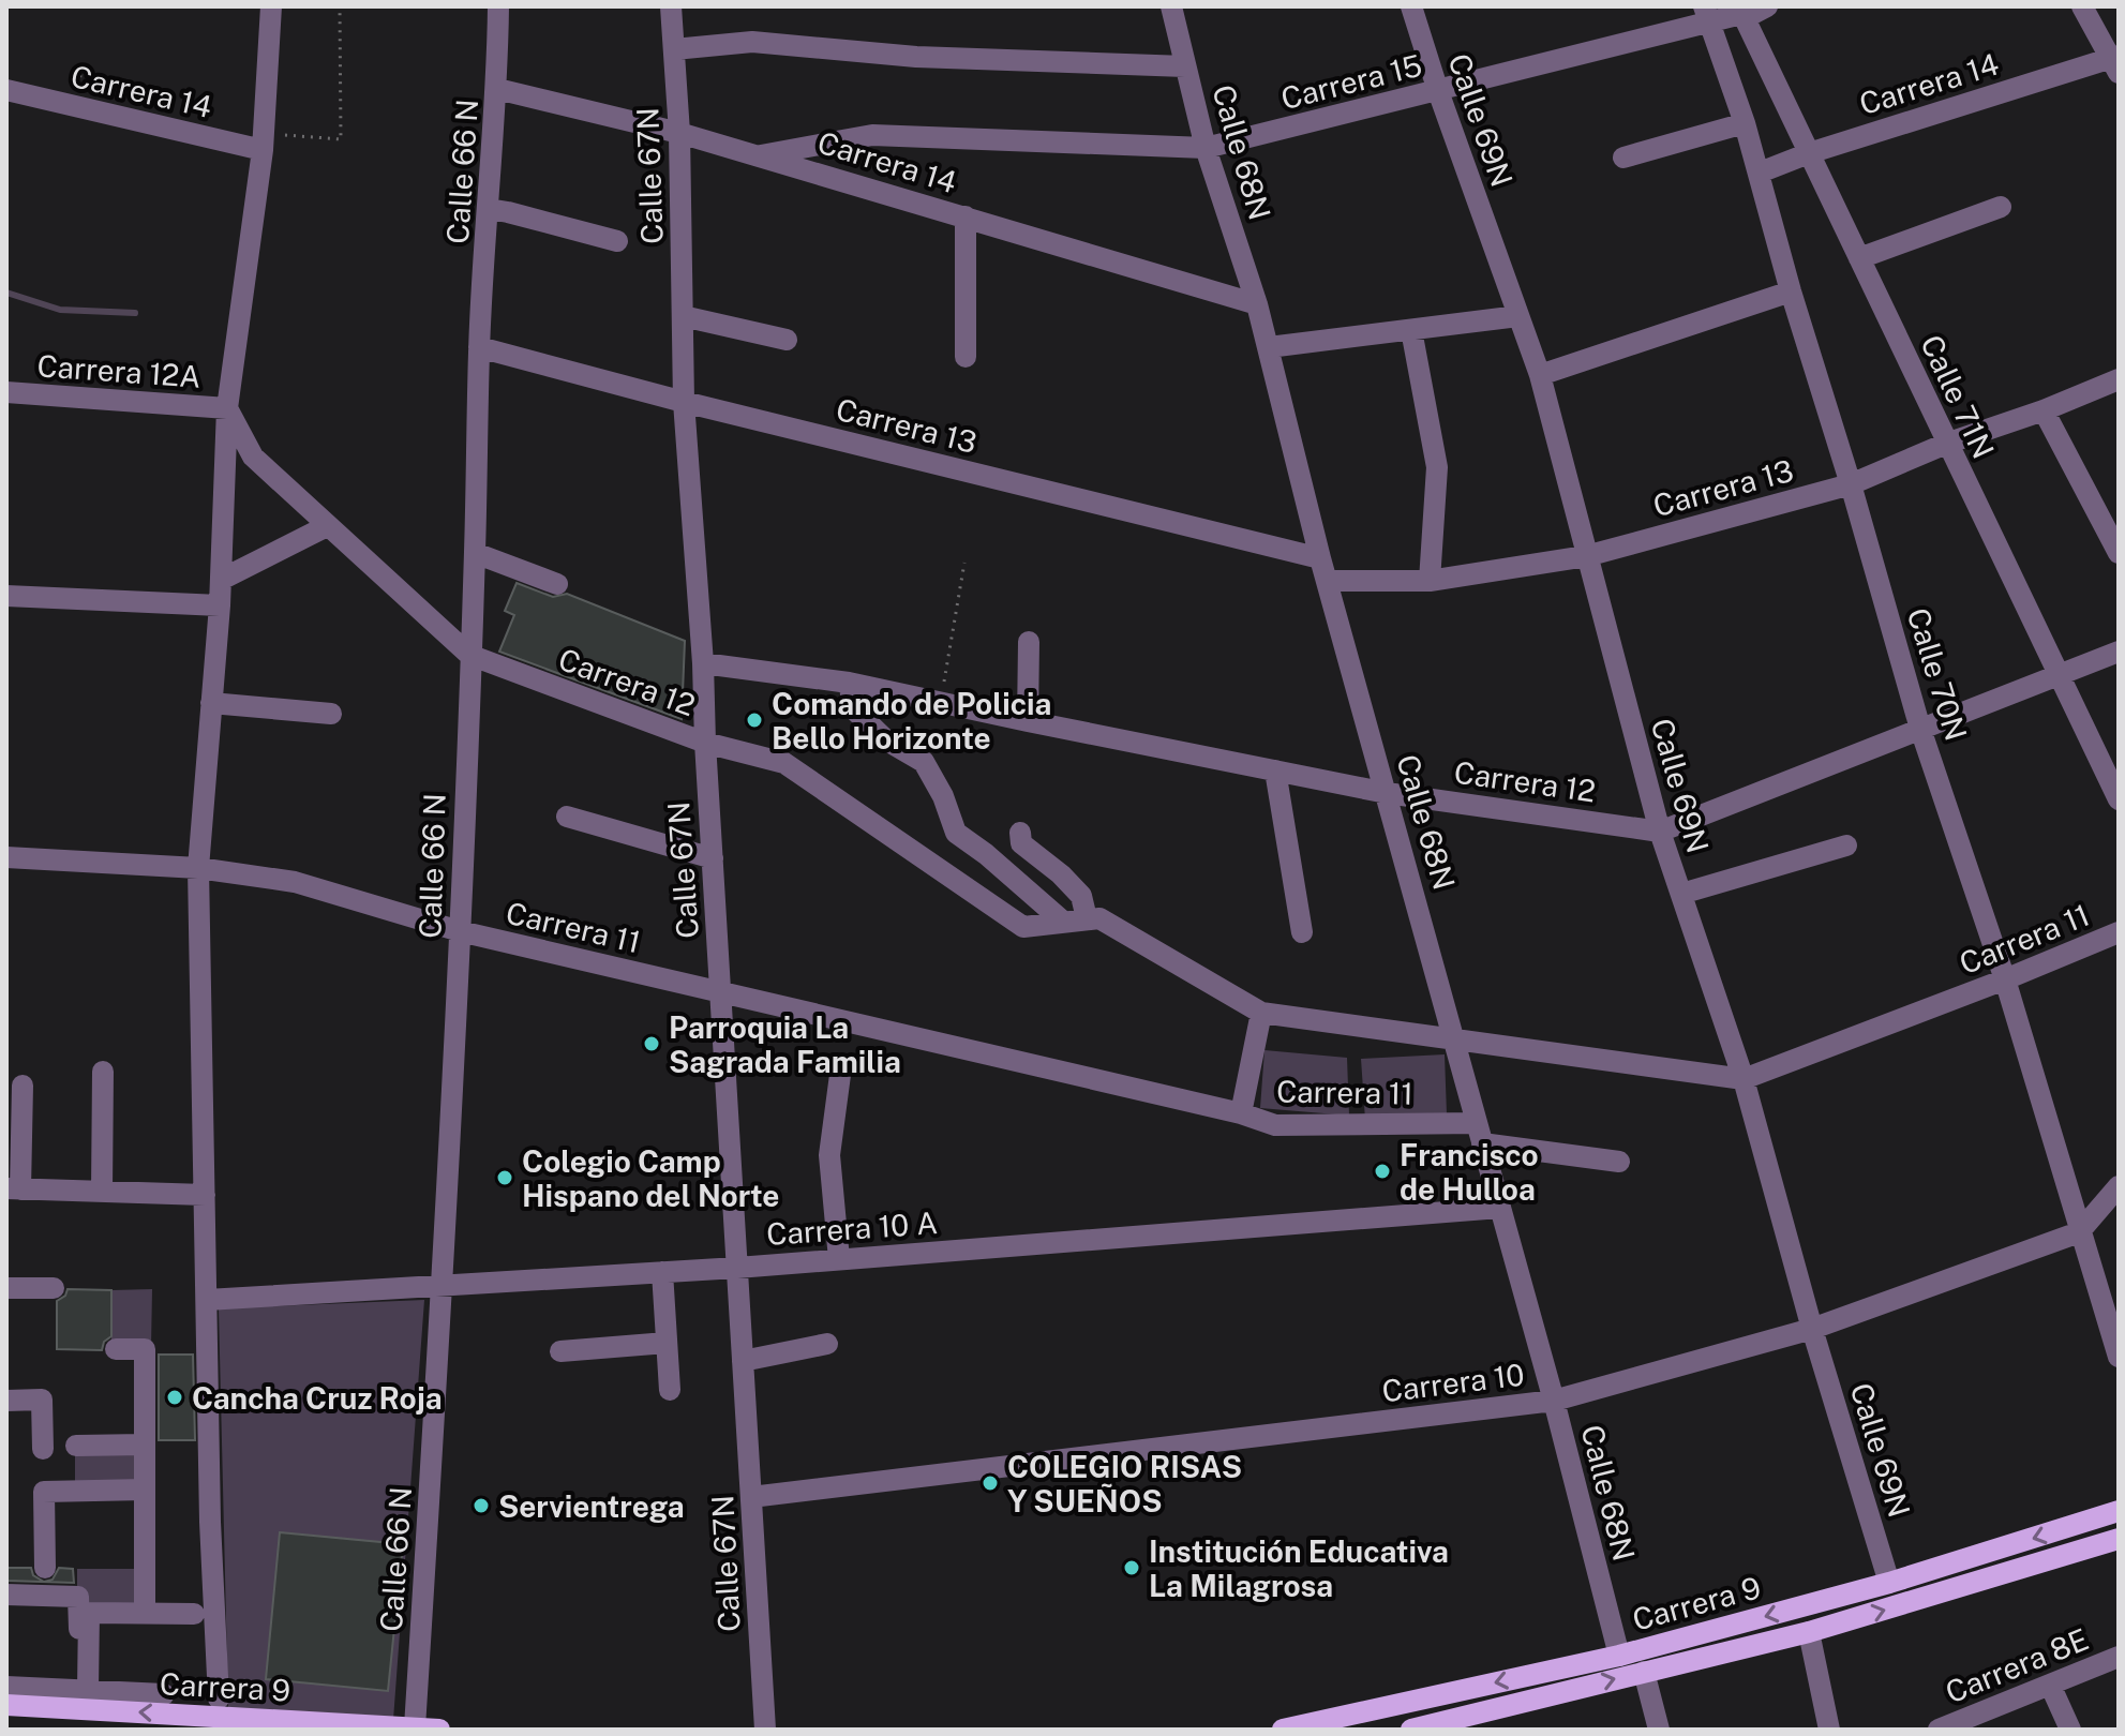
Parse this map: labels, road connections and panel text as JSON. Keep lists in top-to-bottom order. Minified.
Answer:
{"streets":{"main road":["Carrera 9"],"street":["Carrera 15","Carrera 14","Calle 69N","Calle 68N","Calle 66 N","Calle 67N","Carrera 12A","Calle 71N","Carrera 13","Calle 70N","Carrera 12","Carrera 11","Carrera 10 A","Carrera 10","Carrera 8E"]},"crossings":[["Carrera 15","Carrera 14"],["Carrera 15","Calle 69N"],["Carrera 15","Calle 68N"],["Carrera 15","Calle 71N"],["Carrera 15","Calle 70N"],["Carrera 14","Calle 68N"],["Carrera 14","Calle 66 N"],["Carrera 14","Calle 67N"],["Carrera 14","Calle 71N"],["Carrera 14","Calle 70N"],["Calle 69N","Carrera 13"],["Calle 69N","Carrera 12"],["Calle 69N","Carrera 11"],["Calle 69N","Carrera 10"],["Calle 69N","Carrera 9"],["Calle 68N","Carrera 13"],["Calle 68N","Carrera 12"],["Calle 68N","Carrera 11"],["Calle 68N","Carrera 10 A"],["Calle 68N","Carrera 10"],["Calle 68N","Carrera 9"],["Calle 66 N","Carrera 13"],["Calle 66 N","Carrera 12"],["Calle 66 N","Carrera 11"],["Calle 66 N","Carrera 10 A"],["Calle 66 N","Carrera 9"],["Calle 67N","Carrera 13"],["Calle 67N","Carrera 12"],["Calle 67N","Carrera 11"],["Calle 67N","Carrera 10 A"],["Calle 67N","Carrera 10"],["Carrera 12A","Carrera 12"],["Calle 71N","Carrera 13"],["Calle 71N","Calle 70N"],["Calle 71N","Carrera 12"],["Carrera 13","Calle 70N"],["Calle 70N","Carrera 12"],["Calle 70N","Carrera 11"],["Calle 70N","Carrera 10"],["Carrera 12","Carrera 11"]],"places":["Comando de Policia Bello Horizonte","Parroquia La Sagrada Familia","Francisco de Hulloa","Colegio Camp Hispano del Norte","Cancha Cruz Roja","COLEGIO RISAS Y SUEÑOS","Servientrega","Institución Educativa La Milagrosa"]}
